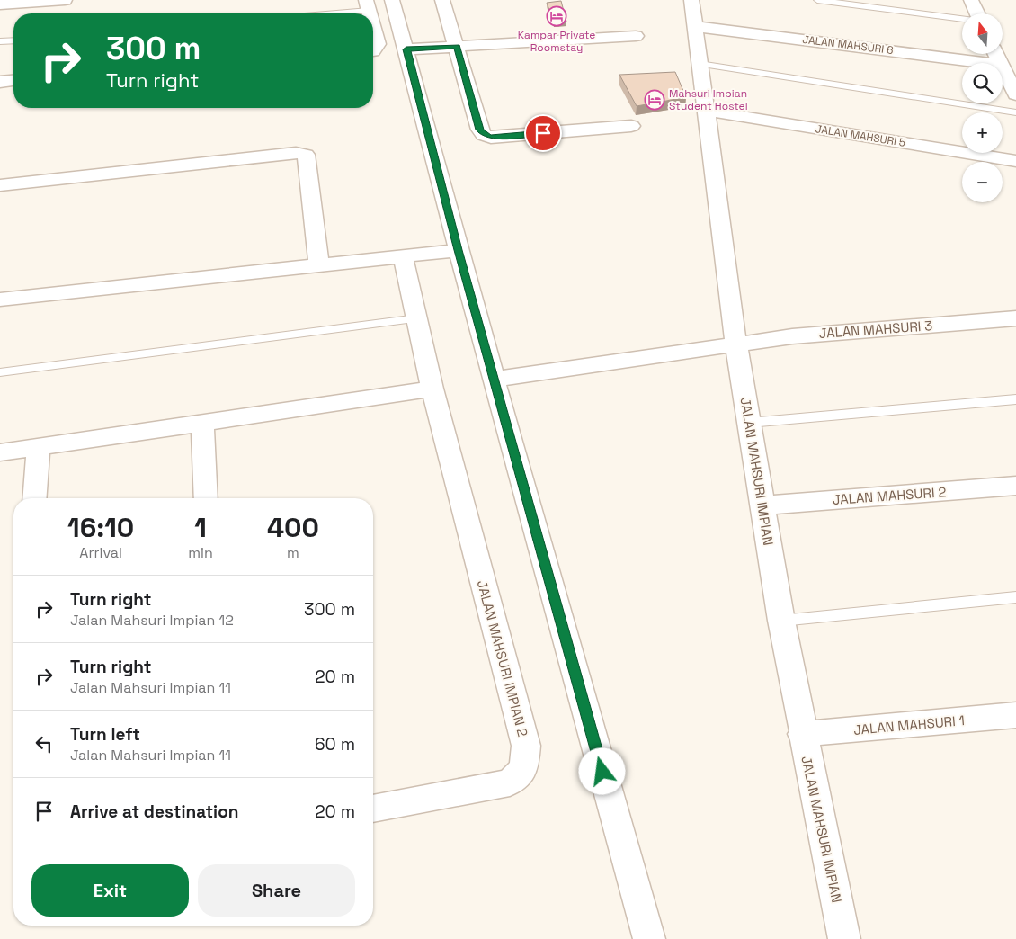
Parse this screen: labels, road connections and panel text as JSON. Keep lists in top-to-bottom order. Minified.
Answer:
{"streets":{"street":["JALAN MAHSURI 6","JALAN MAHSURI 5","JALAN MAHSURI 3","JALAN MAHSURI IMPIAN","JALAN MAHSURI 2","JALAN MAHSURI IMPIAN 2","JALAN MAHSURI 1"]},"crossings":[["JALAN MAHSURI 6","JALAN MAHSURI IMPIAN"],["JALAN MAHSURI 5","JALAN MAHSURI IMPIAN"],["JALAN MAHSURI 3","JALAN MAHSURI IMPIAN"],["JALAN MAHSURI IMPIAN","JALAN MAHSURI 2"],["JALAN MAHSURI IMPIAN","JALAN MAHSURI 1"]],"places":{"hotel":["Kampar Private Roomstay","Mahsuri Impian Student Hostel"]},"north":"top","page":{"map_buttons":["+","−"],"turn":["300 m","Turn right"],"eta":["16:10","Arrival","1","min","400","m"],"list":[{"name":"Turn right","note":"Jalan Mahsuri Impian 12","value":"300 m"},{"name":"Turn right","note":"Jalan Mahsuri Impian 11","value":"20 m"},{"name":"Turn left","note":"Jalan Mahsuri Impian 11","value":"60 m"},{"name":"Arrive at destination","value":"20 m"}],"buttons":["Exit","Share"]}}
